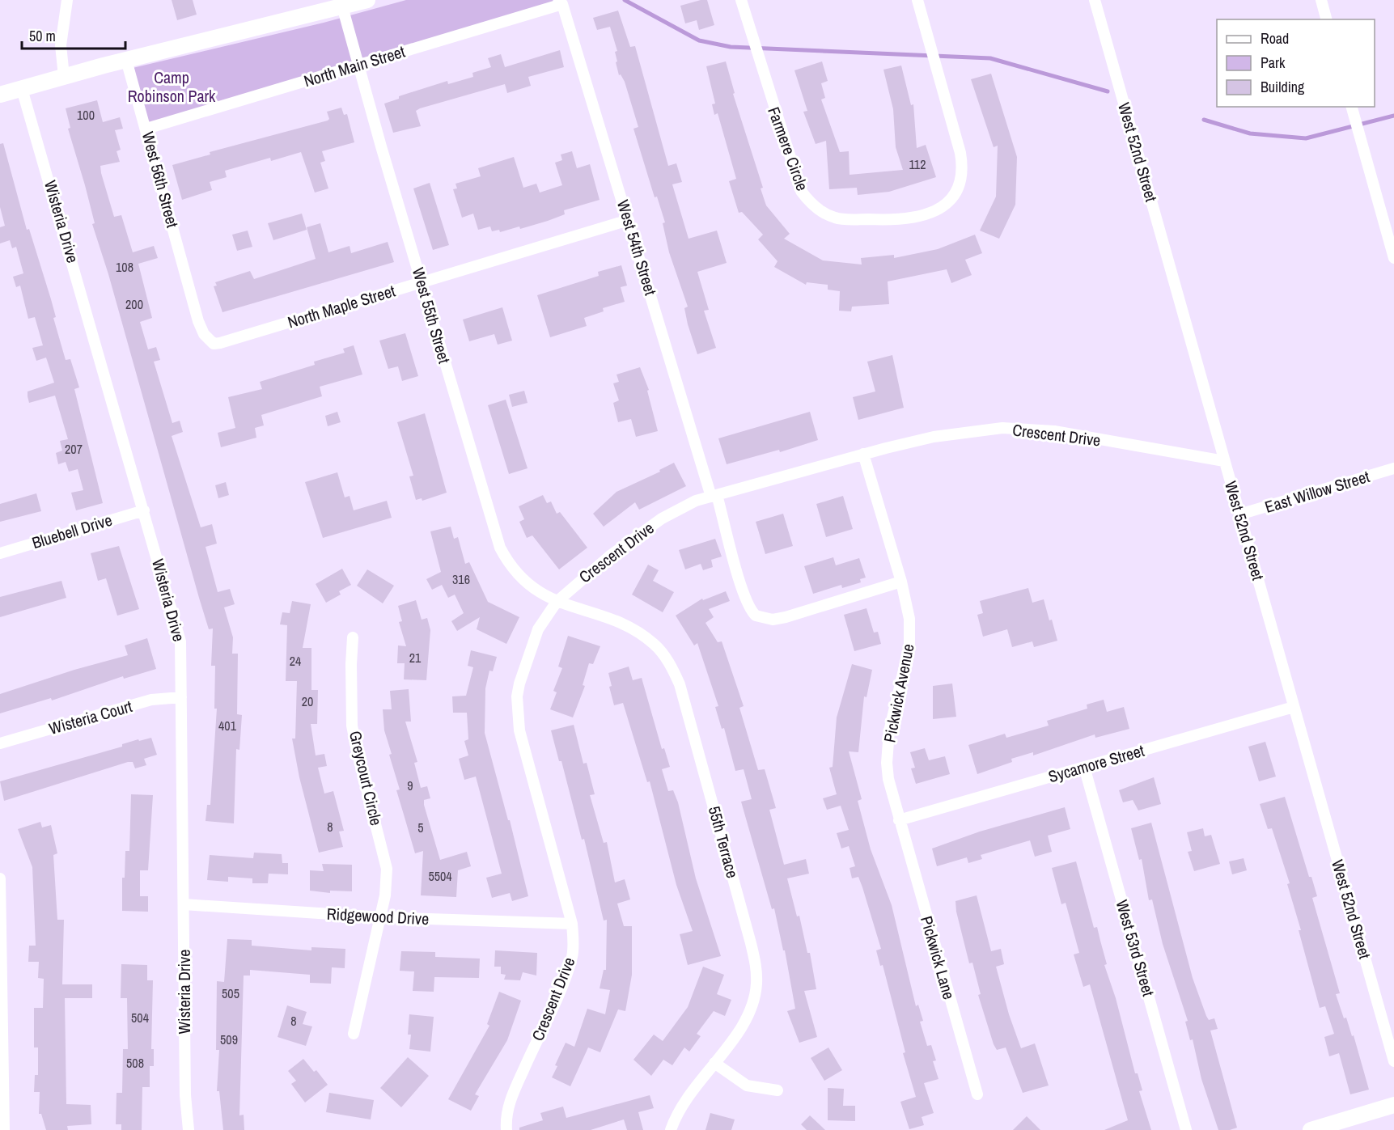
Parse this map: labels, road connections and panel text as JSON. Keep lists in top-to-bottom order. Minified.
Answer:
{"streets":{"street":["North Main Street","Farmere Circle","West 52nd Street","West 56th Street","Wisteria Drive","West 54th Street","North Maple Street","West 55th Street","Crescent Drive","East Willow Street","Bluebell Drive","Pickwick Avenue","Wisteria Court","Sycamore Street","Greycourt Circle","55th Terrace","Ridgewood Drive","West 53rd Street","Pickwick Lane"]},"crossings":[["North Main Street","West 56th Street"],["North Main Street","West 54th Street"],["North Main Street","West 55th Street"],["West 52nd Street","Crescent Drive"],["West 52nd Street","East Willow Street"],["West 52nd Street","Sycamore Street"],["West 56th Street","North Maple Street"],["Wisteria Drive","Bluebell Drive"],["Wisteria Drive","Wisteria Court"],["Wisteria Drive","Ridgewood Drive"],["West 54th Street","North Maple Street"],["West 54th Street","Crescent Drive"],["West 54th Street","Pickwick Avenue"],["North Maple Street","West 55th Street"],["West 55th Street","Crescent Drive"],["West 55th Street","55th Terrace"],["Crescent Drive","Pickwick Avenue"],["Crescent Drive","55th Terrace"],["Crescent Drive","Ridgewood Drive"],["Pickwick Avenue","Sycamore Street"],["Pickwick Avenue","Pickwick Lane"],["Sycamore Street","West 53rd Street"],["Sycamore Street","Pickwick Lane"],["Greycourt Circle","Ridgewood Drive"]],"parks":["Camp Robinson Park"],"house_numbers":["100","112","108","200","207","316","21","24","20","401","9","8","5","5504","505","504","8","509","508"],"legend":["Road","Park","Building"],"scale_bar":"50 m"}
